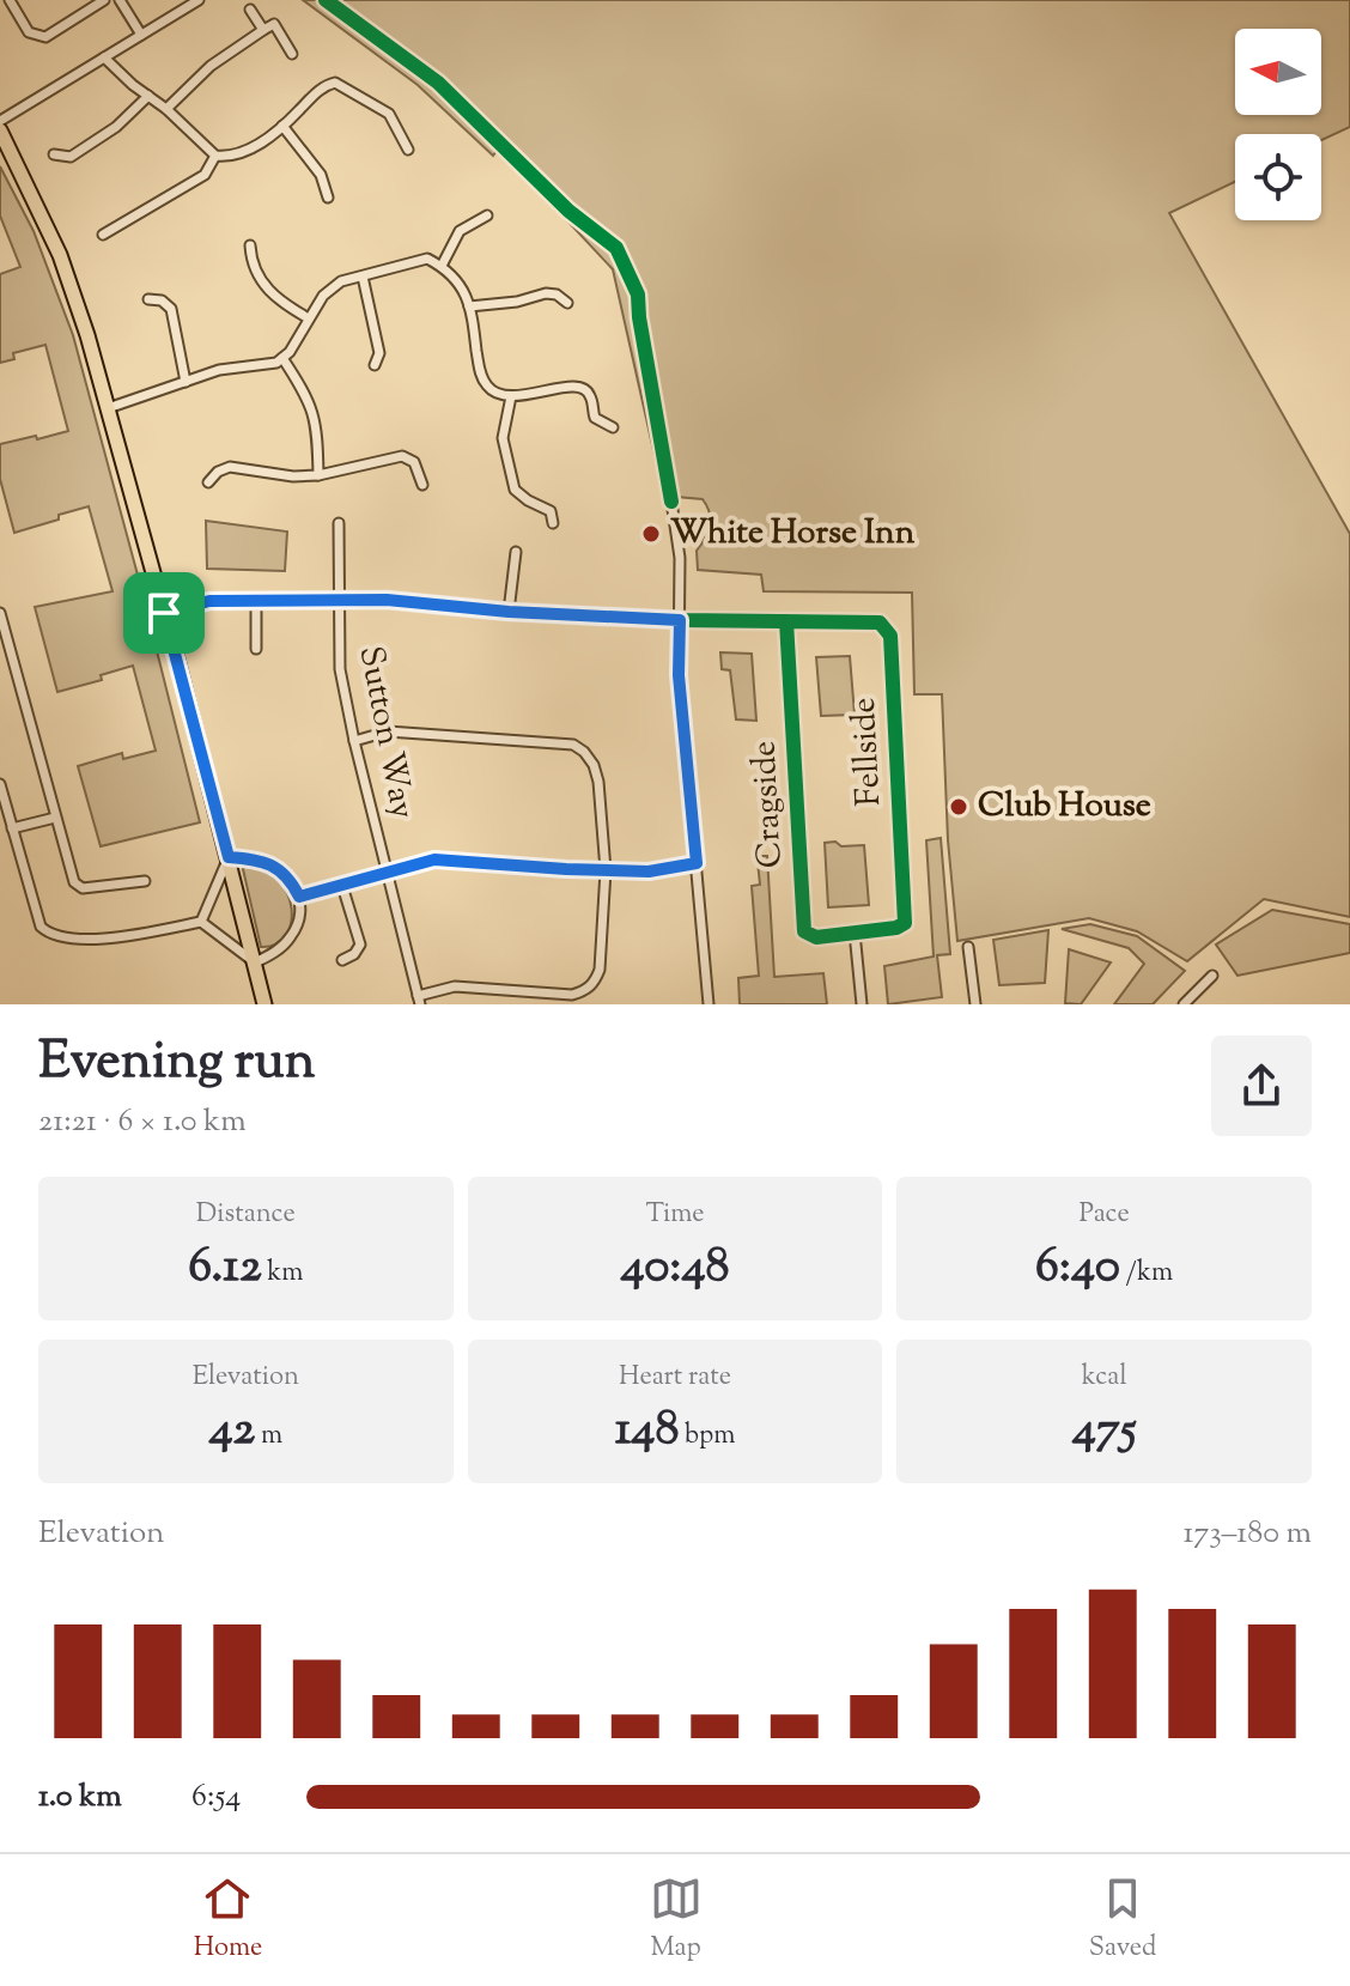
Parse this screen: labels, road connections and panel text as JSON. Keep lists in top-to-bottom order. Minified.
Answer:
{"streets":{"street":["Sutton Way","Fellside","Cragside"]},"crossings":[["Fellside","Cragside"]],"places":["White Horse Inn","Club House"],"north":"left","page":{"heading":["Evening run","21:21 · 6 × 1.0 km"],"stats":[["Distance","6.12 km"],["Time","40:48"],["Pace","6:40 /km"],["Elevation","42 m"],["Heart rate","148 bpm"],["kcal","475"]],"chart":["Elevation","173–180 m"],"list":[{"name":"1.0 km","note":"6:54"}],"tabs":["Home","Map","Saved"]}}
